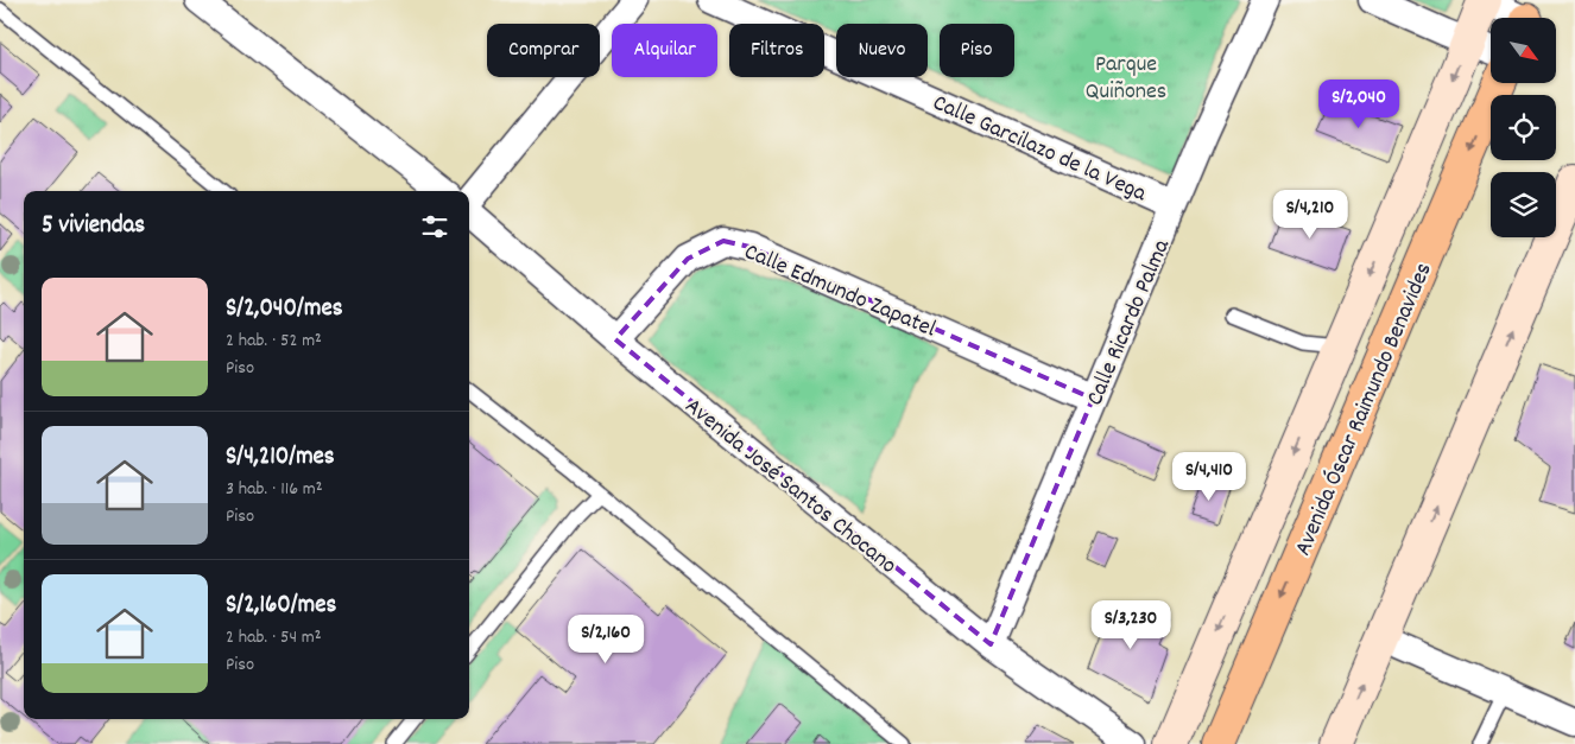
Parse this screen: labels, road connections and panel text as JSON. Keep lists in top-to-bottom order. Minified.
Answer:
{"streets":{"main road":["Avenida Óscar Raimundo Benavides"],"street":["Calle Garcilazo de la Vega","Calle Edmundo Zapatel","Calle Ricardo Palma","Avenida José Santos Chocano"]},"crossings":[["Calle Garcilazo de la Vega","Calle Ricardo Palma"],["Calle Edmundo Zapatel","Calle Ricardo Palma"],["Calle Edmundo Zapatel","Avenida José Santos Chocano"],["Calle Ricardo Palma","Avenida José Santos Chocano"]],"parks":["Parque Quiñones"],"north":"bottom right","page":{"chip":["Comprar","Alquilar","Filtros","Nuevo","Piso"],"price":["S/2,040","S/4,210","S/4,410","S/3,230","S/2,160"],"heading":"5 viviendas","list":[{"name":"S/2,040/mes","note":"2 hab. · 52 m² · Piso"},{"name":"S/4,210/mes","note":"3 hab. · 116 m² · Piso"},{"name":"S/2,160/mes","note":"2 hab. · 54 m² · Piso"}]}}
